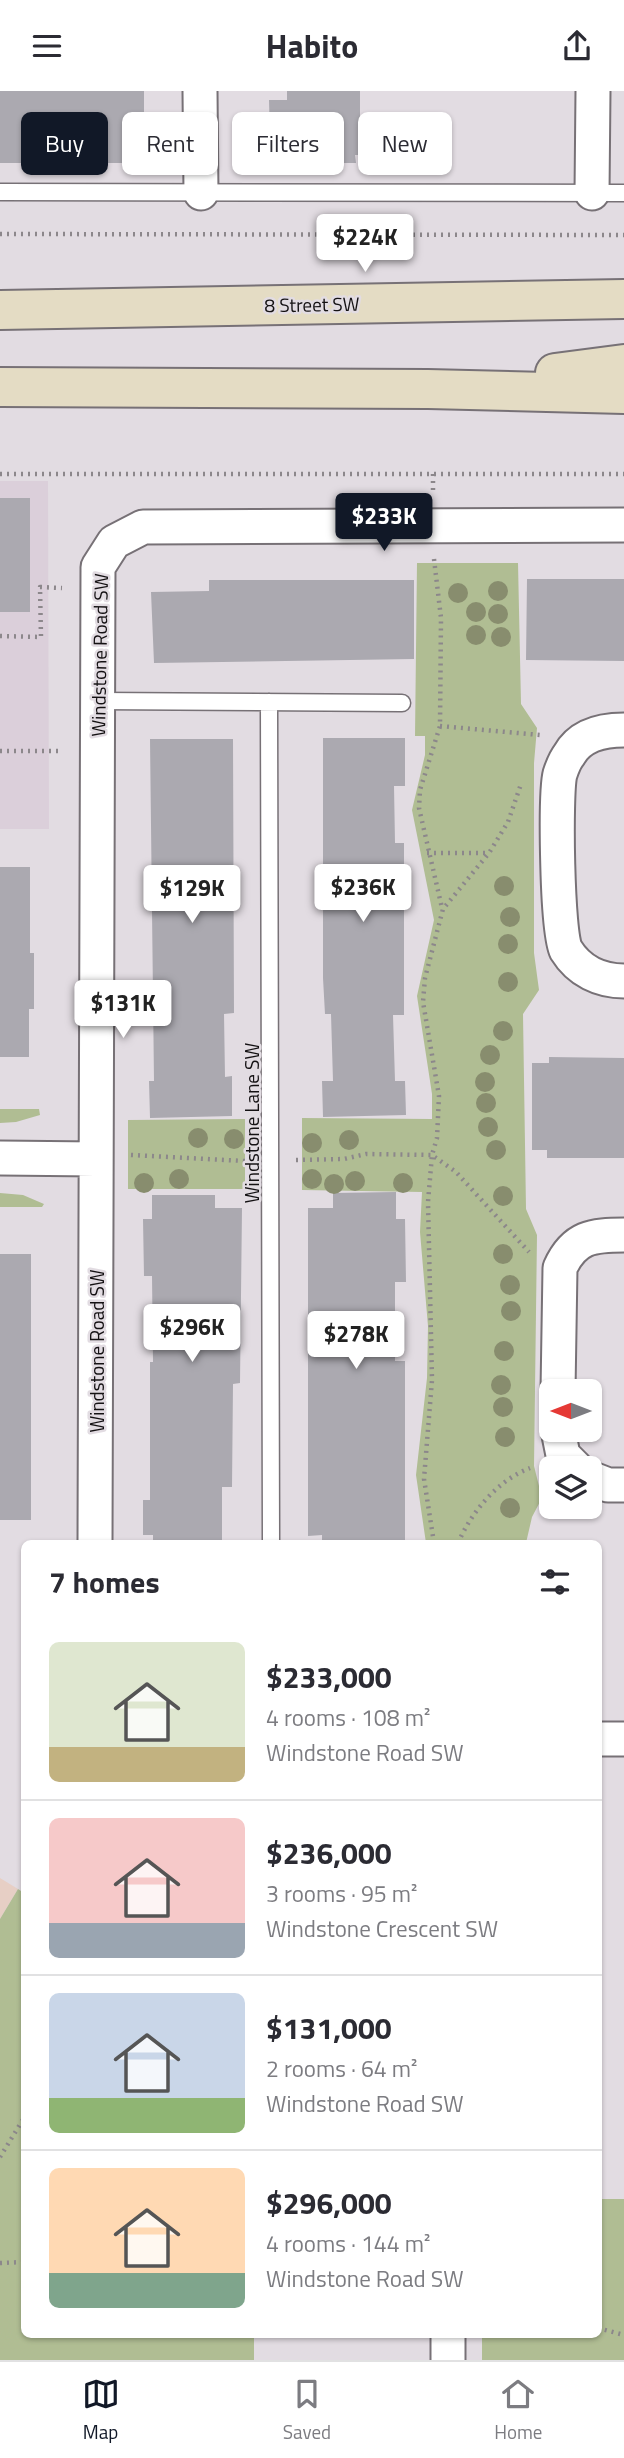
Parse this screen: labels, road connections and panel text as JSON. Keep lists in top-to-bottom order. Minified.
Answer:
{"streets":{"main road":["8 Street SW"],"street":["Windstone Road SW"],"lane":["Windstone Lane SW"]},"north":"left","page":{"header":"Habito","chip":["Buy","Rent","Filters","New"],"price":["$224K","$233K","$236K","$129K","$131K","$296K","$278K"],"heading":"7 homes","list":[{"name":"$233,000","note":"4 rooms · 108 m² · Windstone Road SW"},{"name":"$236,000","note":"3 rooms · 95 m² · Windstone Crescent SW"},{"name":"$131,000","note":"2 rooms · 64 m² · Windstone Road SW"},{"name":"$296,000","note":"4 rooms · 144 m² · Windstone Road SW"}],"tabs":["Map","Saved","Home"]}}
